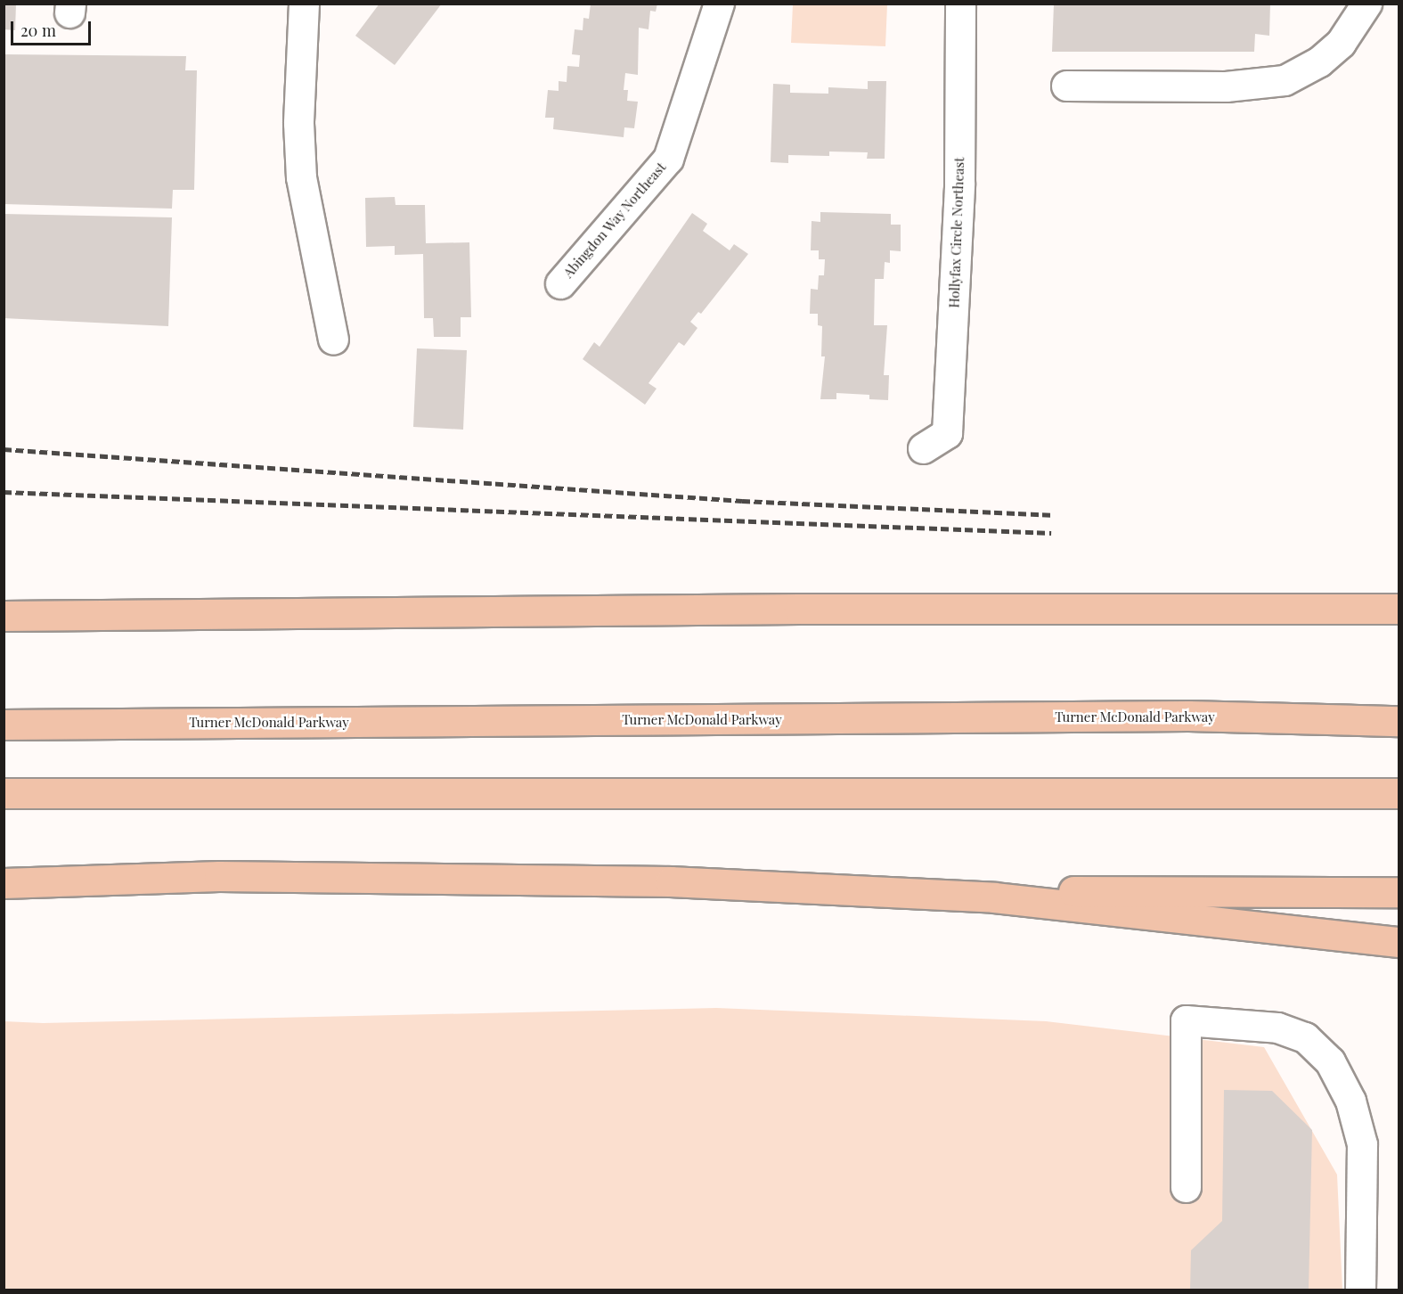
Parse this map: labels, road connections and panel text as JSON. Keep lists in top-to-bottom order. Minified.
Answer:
{"streets":{"highway":["Turner McDonald Parkway"],"street":["Abingdon Way Northeast","Hollyfax Circle Northeast"]},"scale_bar":"20 m"}
